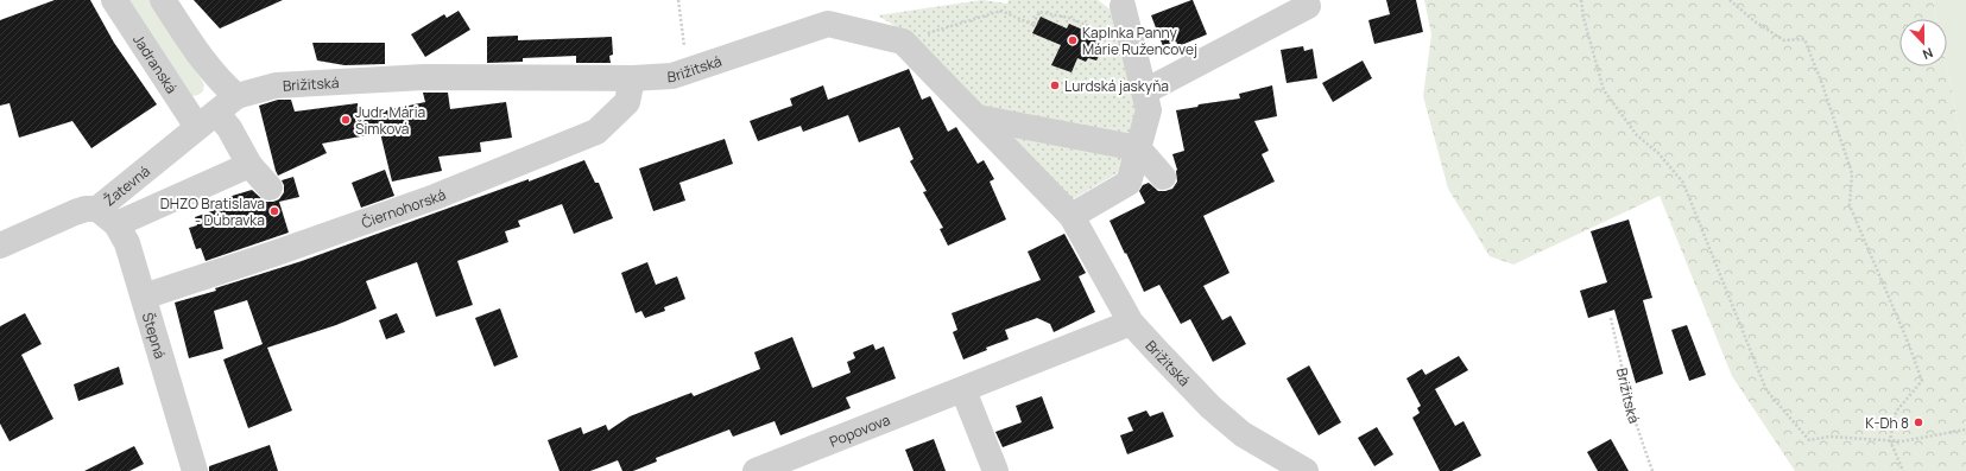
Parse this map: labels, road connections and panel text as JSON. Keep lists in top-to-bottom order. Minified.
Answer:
{"streets":{"street":["Jadranská","Brižitská","Žatevná","Čiernohorská","Štepná","Popovova"]},"crossings":[["Jadranská","Žatevná"],["Brižitská","Žatevná"],["Brižitská","Čiernohorská"],["Brižitská","Popovova"],["Žatevná","Štepná"],["Čiernohorská","Štepná"]],"places":["Kaplnka Panny Márie Ružencovej","Lurdská jaskyňa","Judr. Mária Šimková","DHZO Bratislava - Dúbravka","K-Dh 8"],"north":"bottom"}
